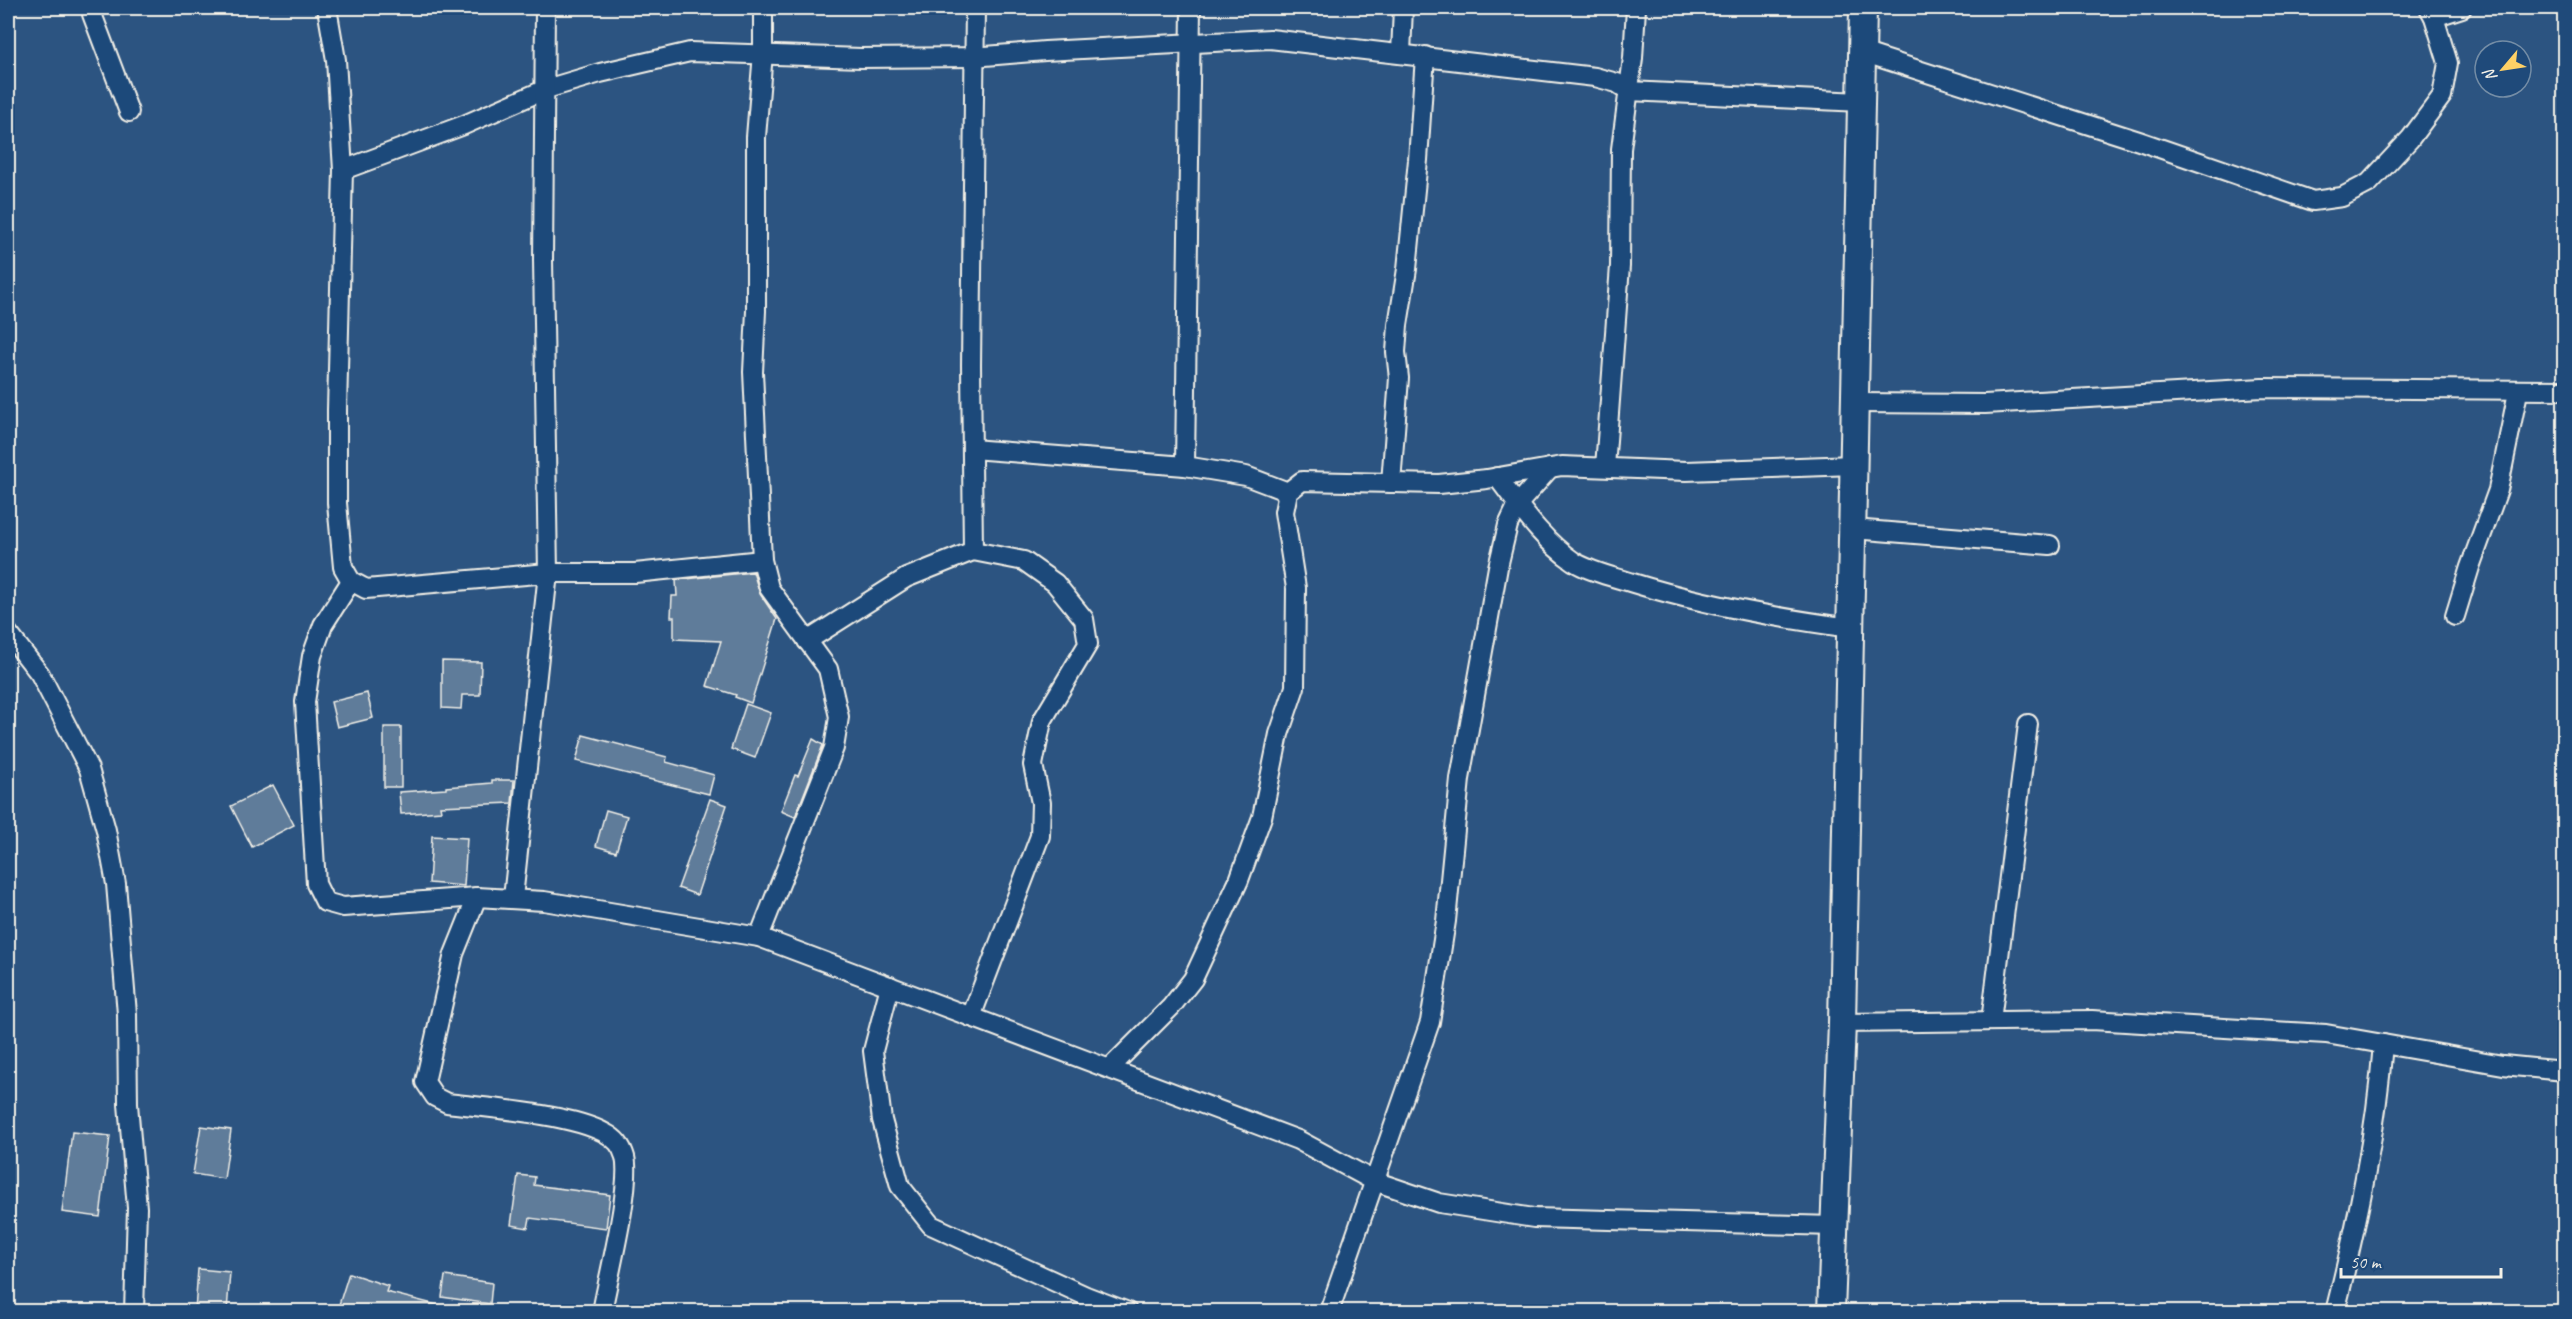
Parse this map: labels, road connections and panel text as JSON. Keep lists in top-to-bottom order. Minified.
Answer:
{"scale_bar":"50 m","north":"bottom left"}
